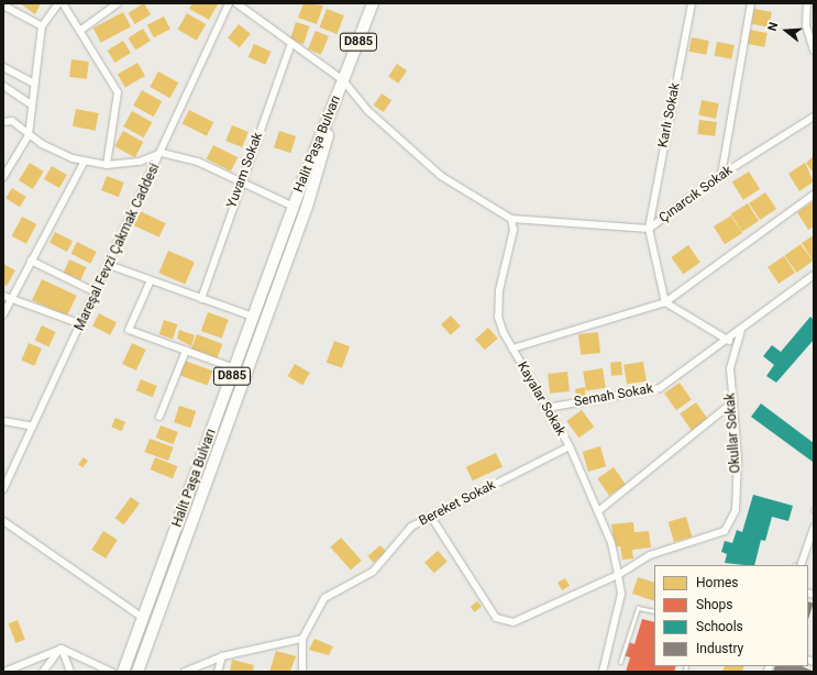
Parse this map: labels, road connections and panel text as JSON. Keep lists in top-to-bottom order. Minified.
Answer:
{"streets":{"main road":["D885","Halit Paşa Bulvarı"],"street":["Karlı Sokak","Yuvam Sokak","Çınarcık Sokak","Mareşal Fevzi Çakmak Caddesi","Semah Sokak","Kayalar Sokak","Okullar Sokak","Bereket Sokak"]},"crossings":[["D885","Halit Paşa Bulvarı"],["Karlı Sokak","Çınarcık Sokak"],["Çınarcık Sokak","Kayalar Sokak"],["Semah Sokak","Kayalar Sokak"],["Semah Sokak","Okullar Sokak"],["Kayalar Sokak","Okullar Sokak"],["Kayalar Sokak","Bereket Sokak"],["Okullar Sokak","Bereket Sokak"]],"legend":["Homes","Shops","Schools","Industry"],"north":"left"}
